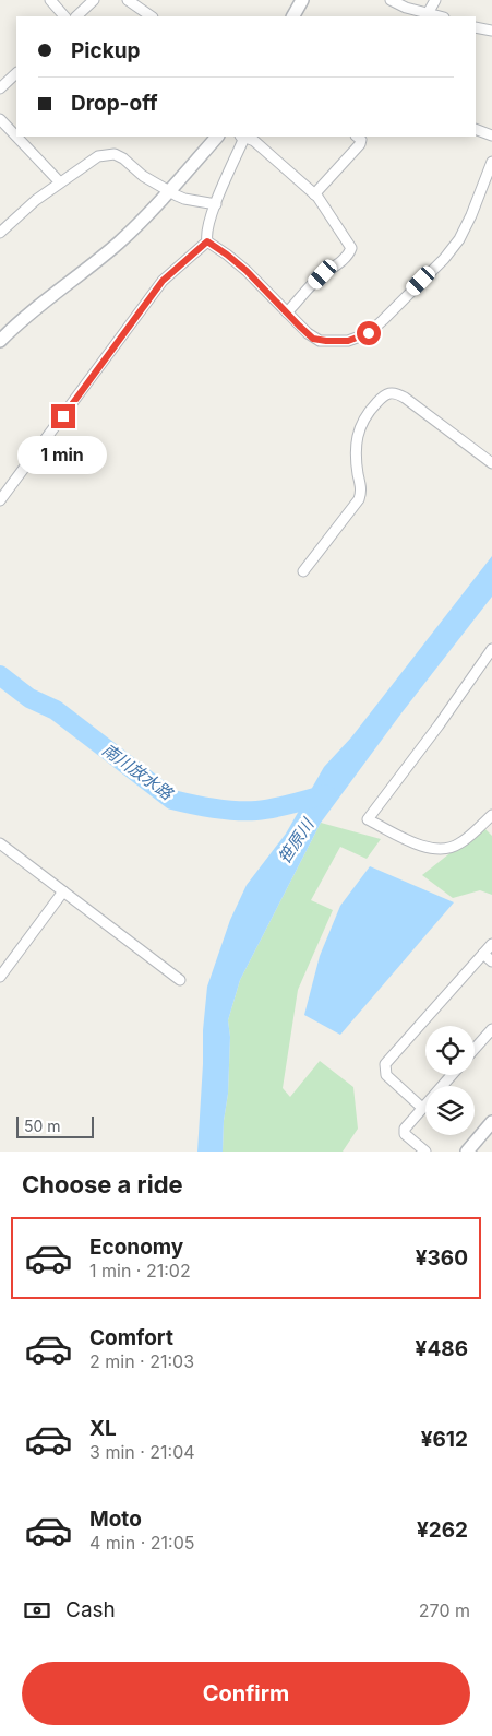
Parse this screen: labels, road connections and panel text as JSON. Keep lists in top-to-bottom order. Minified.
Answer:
{"water":["南川放水路","笹原川"],"scale_bar":"50 m","page":{"banner":["Pickup","Drop-off"],"bubble":"1 min","scale":"50 m","heading":"Choose a ride","list":[{"name":"Economy","note":"1 min · 21:02","value":"¥360"},{"name":"Comfort","note":"2 min · 21:03","value":"¥486"},{"name":"XL","note":"3 min · 21:04","value":"¥612"},{"name":"Moto","note":"4 min · 21:05","value":"¥262"}],"pay":["Cash","270 m"],"buttons":"Confirm"}}
